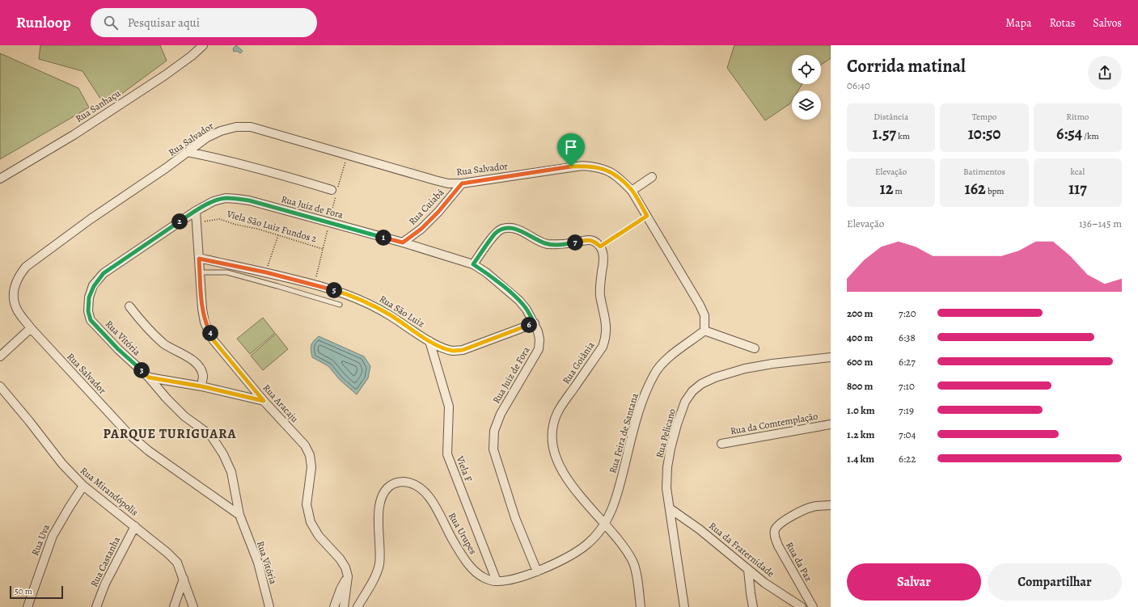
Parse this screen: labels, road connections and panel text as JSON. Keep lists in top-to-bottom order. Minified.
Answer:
{"streets":{"street":["Rua Sanhaçu","Rua Salvador","Rua Juíz de Fora","Rua Cuiabá","Rua São Luiz","Rua Vitória","Rua Goiânia","Rua Aracaju","Rua da Comtemplação","Rua Feira de Santana","Rua Pelicano","Viela F","Rua Mirandópolis","Rua Urupes","Rua Uva","Rua da Fraternidade","Rua Castanha","Rua da Paz"],"path":["Viela São Luiz Fundos 2"]},"crossings":[["Rua Salvador","Rua Cuiabá"],["Rua Salvador","Rua Vitória"],["Rua Salvador","Rua Feira de Santana"],["Rua Juíz de Fora","Rua Cuiabá"],["Rua Juíz de Fora","Rua São Luiz"],["Rua Juíz de Fora","Rua Vitória"],["Rua Juíz de Fora","Rua Urupes"],["Viela São Luiz Fundos 2","Rua Aracaju"],["Rua São Luiz","Rua Aracaju"],["Rua São Luiz","Viela F"],["Rua Vitória","Rua Aracaju"],["Rua Goiânia","Rua Feira de Santana"],["Rua Goiânia","Rua Urupes"],["Rua Feira de Santana","Rua Urupes"],["Rua Pelicano","Rua da Fraternidade"],["Viela F","Rua Urupes"],["Rua Mirandópolis","Rua Uva"],["Rua Mirandópolis","Rua Castanha"]],"districts":["PARQUE TURIGUARA"],"scale_bar":"50 m","page":{"header":"Runloop","search":"Pesquisar aqui","nav":["Mapa","Rotas","Salvos"],"heading":["Corrida matinal","06:40"],"stats":[["Distância","1.57 km"],["Tempo","10:50"],["Ritmo","6:54 /km"],["Elevação","12 m"],["Batimentos","162 bpm"],["kcal","117"]],"chart":["Elevação","136–145 m"],"pins":["2","1","7","5","6","4","3"],"list":[{"name":"200 m","note":"7:20"},{"name":"400 m","note":"6:38"},{"name":"600 m","note":"6:27"},{"name":"800 m","note":"7:10"},{"name":"1.0 km","note":"7:19"},{"name":"1.2 km","note":"7:04"},{"name":"1.4 km","note":"6:22"}],"buttons":["Salvar","Compartilhar"],"scale":"50 m"}}
